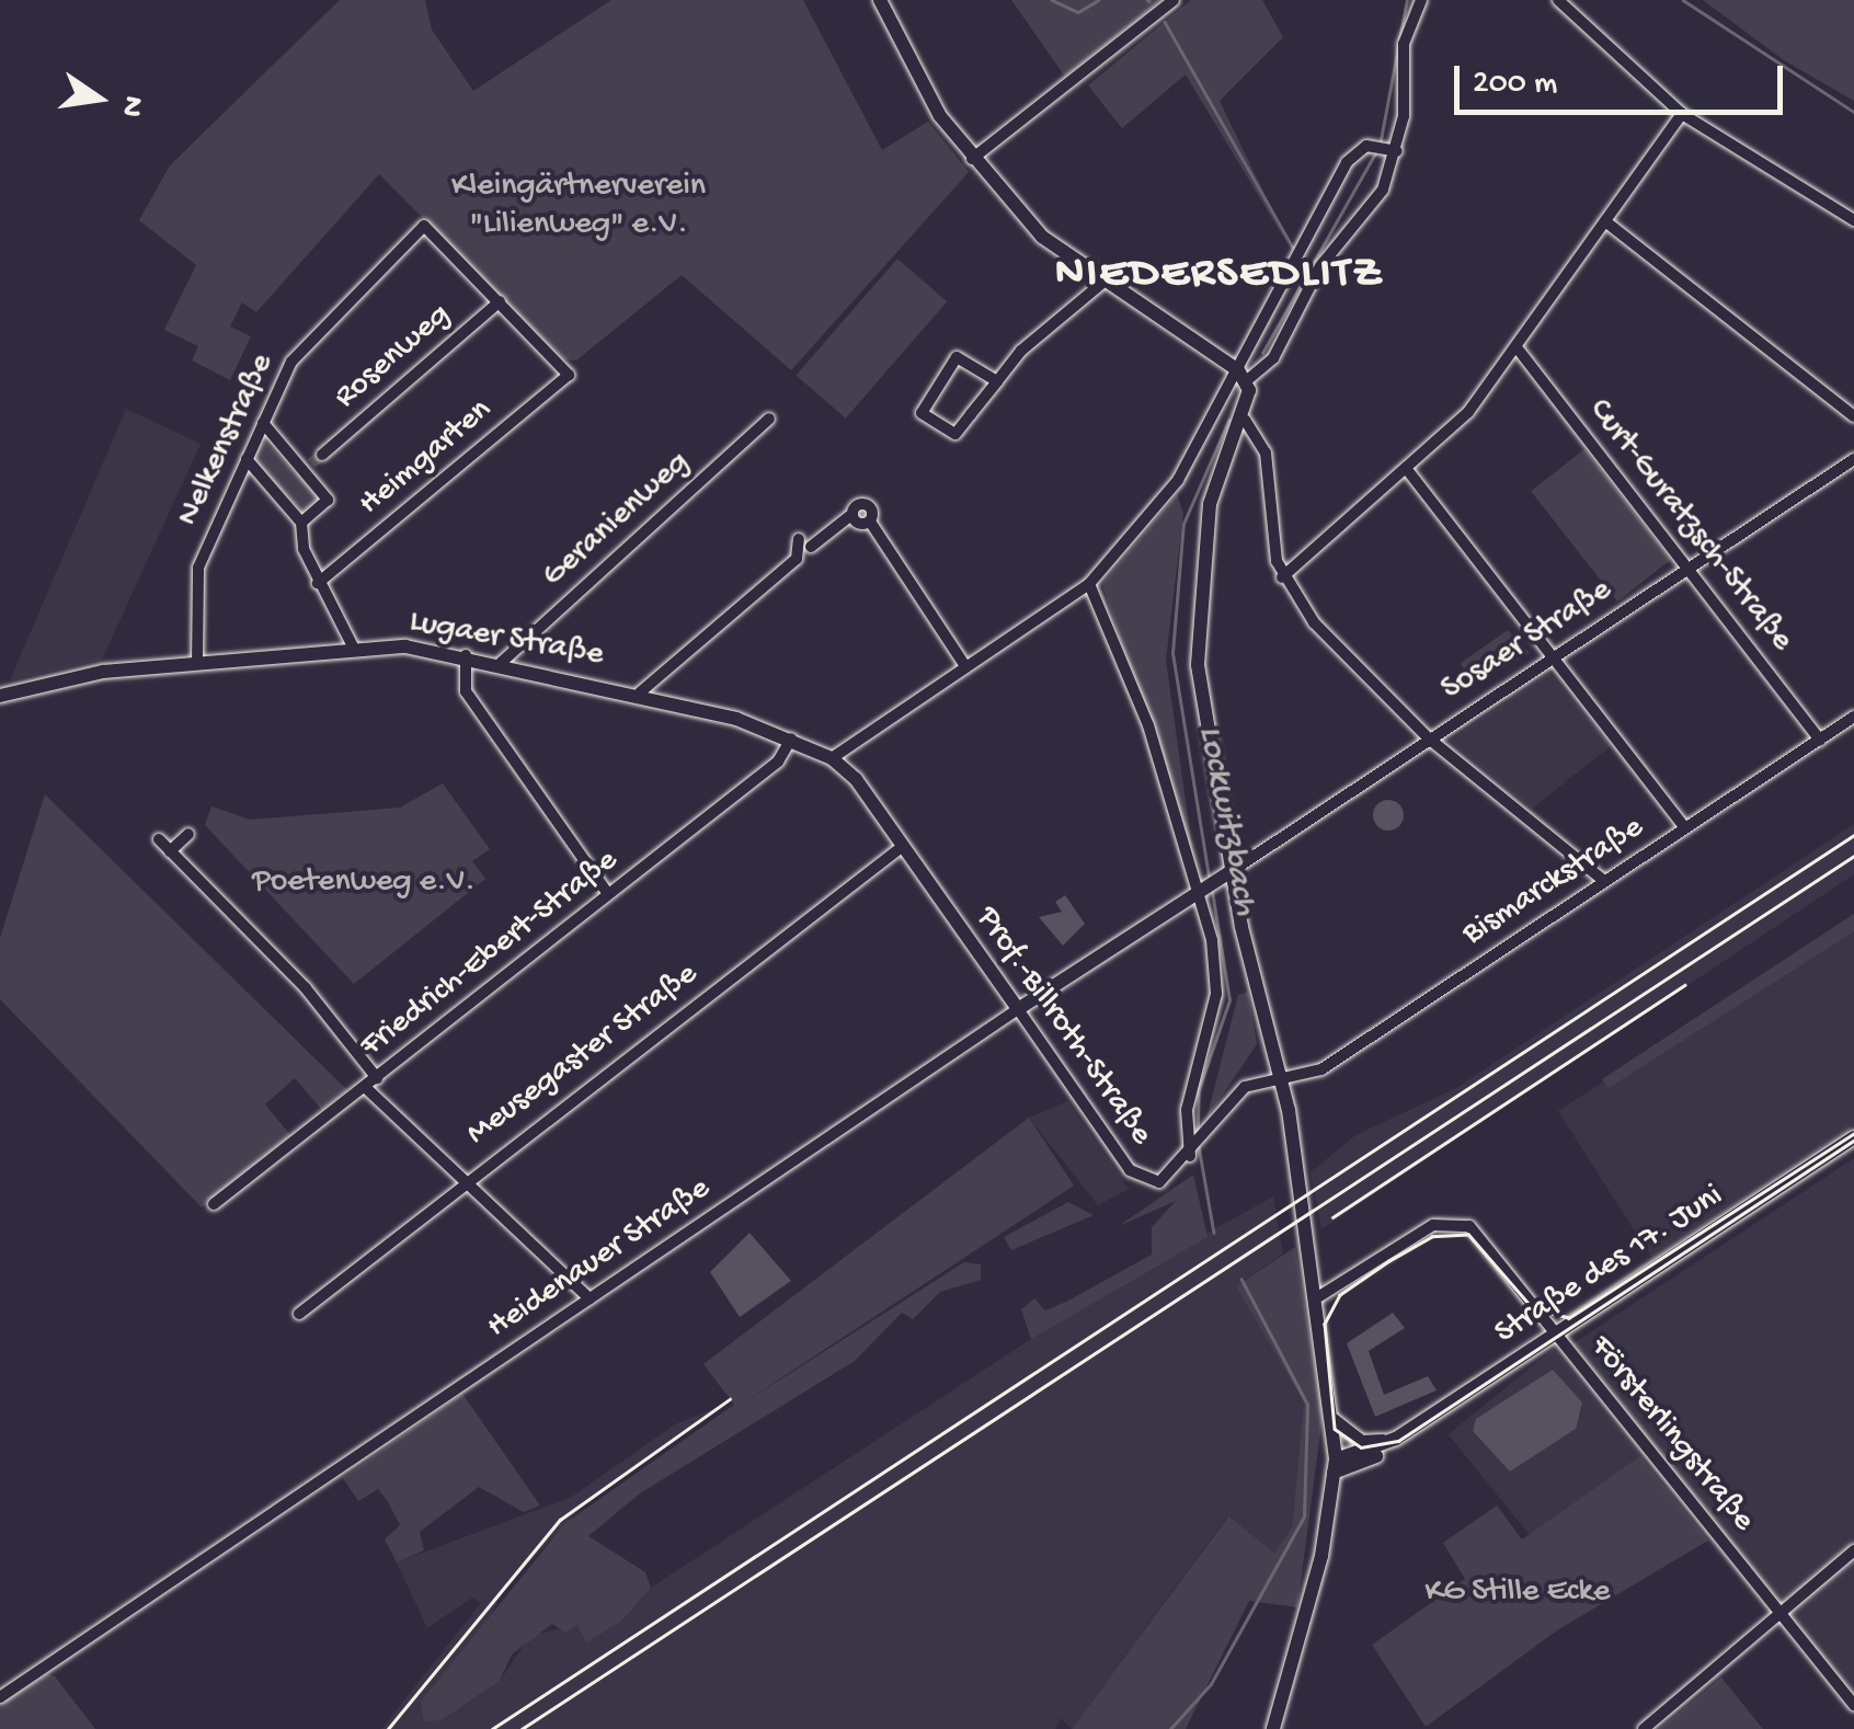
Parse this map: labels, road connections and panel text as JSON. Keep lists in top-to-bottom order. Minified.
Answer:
{"streets":{"street":["Rosenweg","Nelkenstraße","Heimgarten","Geranienweg","Curt-Guratzsch-Straße","Lugaer Straße","Sosaer Straße","Bismarckstraße","Friedrich-Ebert-Straße","Prof.-Billroth-Straße","Meusegaster Straße","Heidenauer Straße","Straße des 17. Juni","Försterlingstraße"]},"crossings":[["Rosenweg","Nelkenstraße"],["Rosenweg","Heimgarten"],["Nelkenstraße","Heimgarten"],["Nelkenstraße","Lugaer Straße"],["Geranienweg","Lugaer Straße"],["Curt-Guratzsch-Straße","Sosaer Straße"],["Curt-Guratzsch-Straße","Bismarckstraße"],["Lugaer Straße","Friedrich-Ebert-Straße"],["Lugaer Straße","Prof.-Billroth-Straße"],["Sosaer Straße","Heidenauer Straße"],["Bismarckstraße","Prof.-Billroth-Straße"],["Prof.-Billroth-Straße","Meusegaster Straße"],["Prof.-Billroth-Straße","Heidenauer Straße"],["Straße des 17. Juni","Försterlingstraße"]],"districts":["NIEDERSEDLITZ"],"water":["Lockwitzbach"],"parks":["Kleingärtnerverein \"Lilienweg\" e.V.","Poetenweg e.V.","KG Stille Ecke"],"scale_bar":"200 m","north":"right"}
